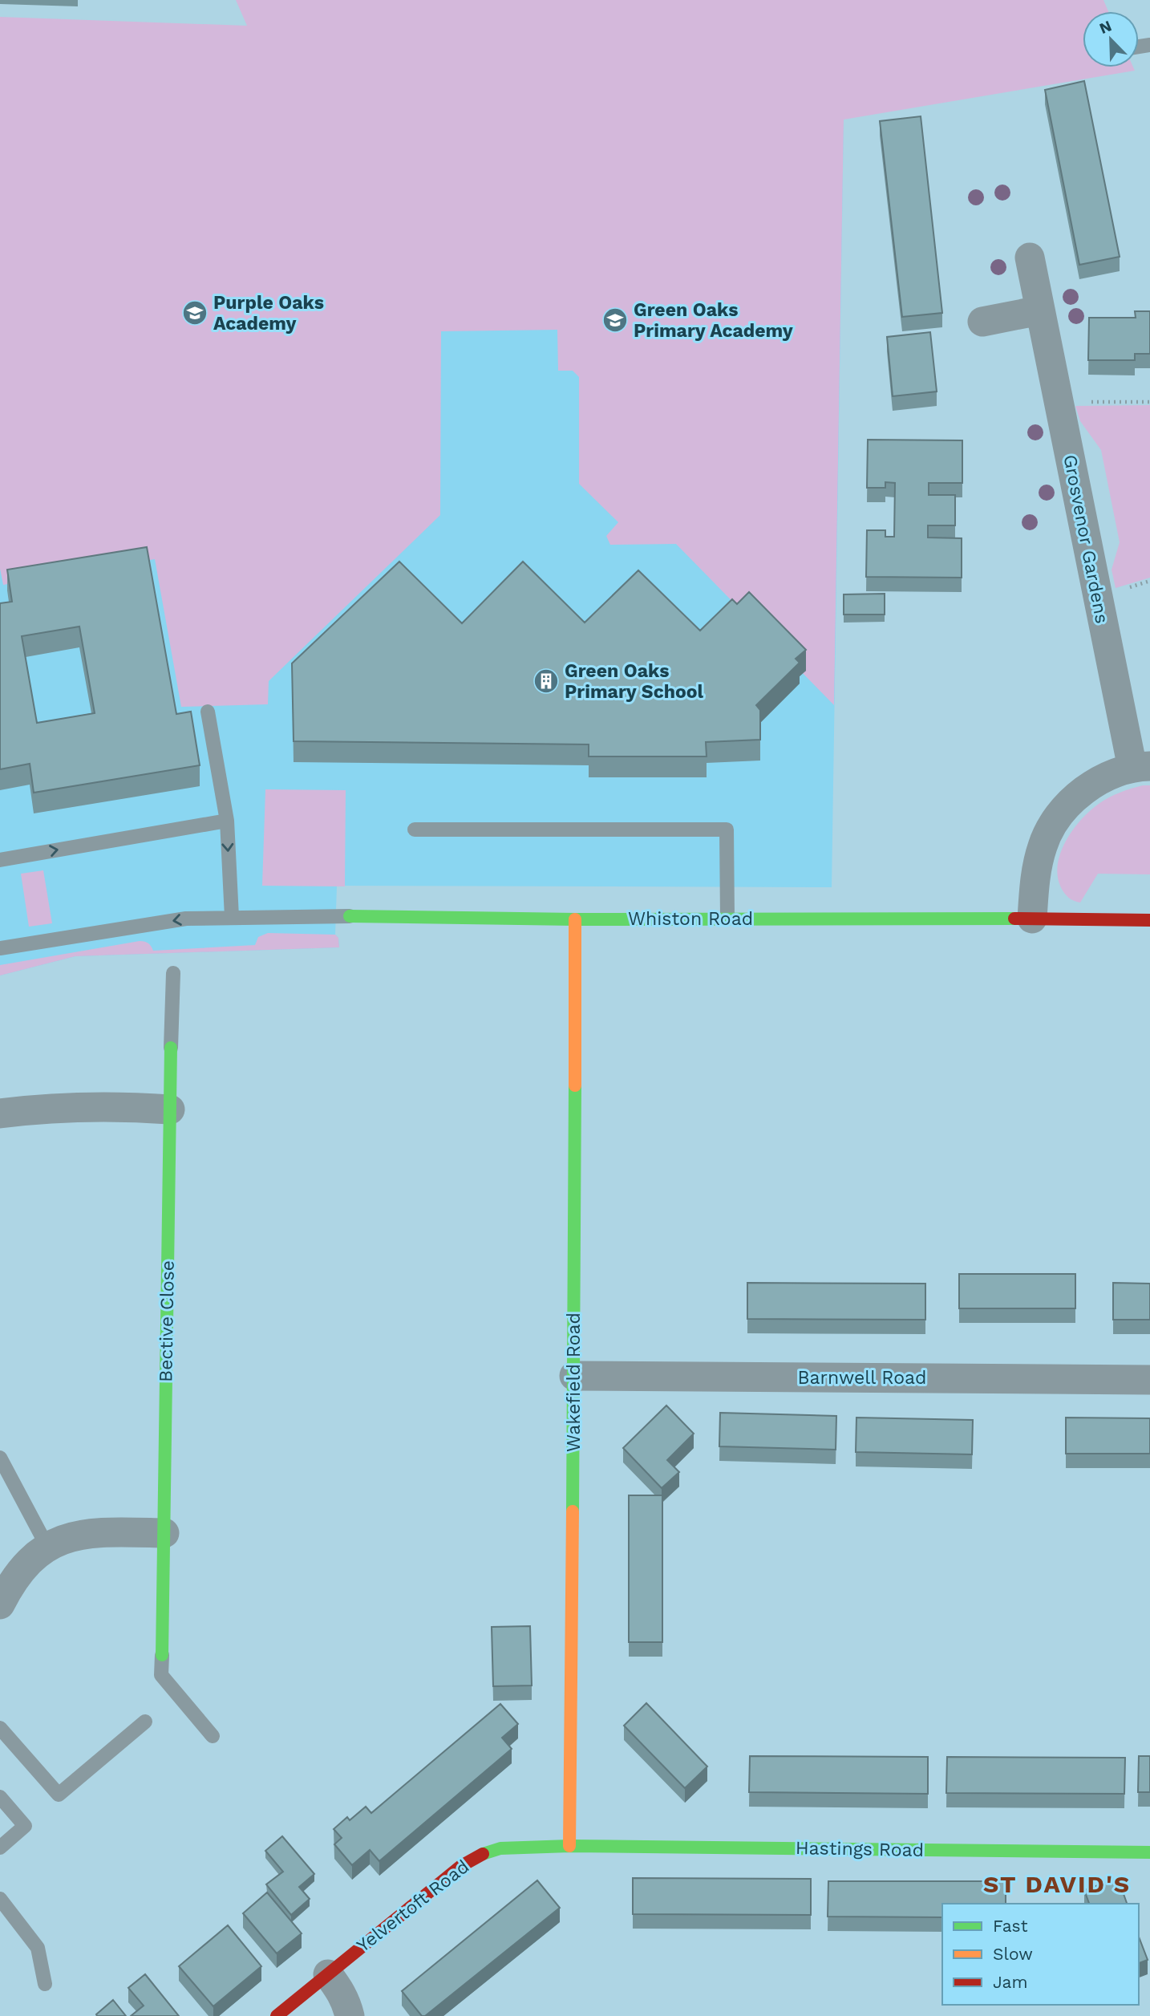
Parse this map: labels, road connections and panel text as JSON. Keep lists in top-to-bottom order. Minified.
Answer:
{"streets":{"street":["Grosvenor Gardens","Whiston Road","Bective Close","Barnwell Road","Wakefield Road","Hastings Road","Yelvertoft Road"]},"crossings":[["Whiston Road","Wakefield Road"],["Barnwell Road","Wakefield Road"],["Wakefield Road","Hastings Road"],["Wakefield Road","Yelvertoft Road"],["Hastings Road","Yelvertoft Road"]],"districts":["ST DAVID'S"],"places":{"school or university":["Purple Oaks Academy","Green Oaks Primary Academy"],"building":["Green Oaks Primary School"]},"legend":["Fast","Slow","Jam"],"north":"top left"}
